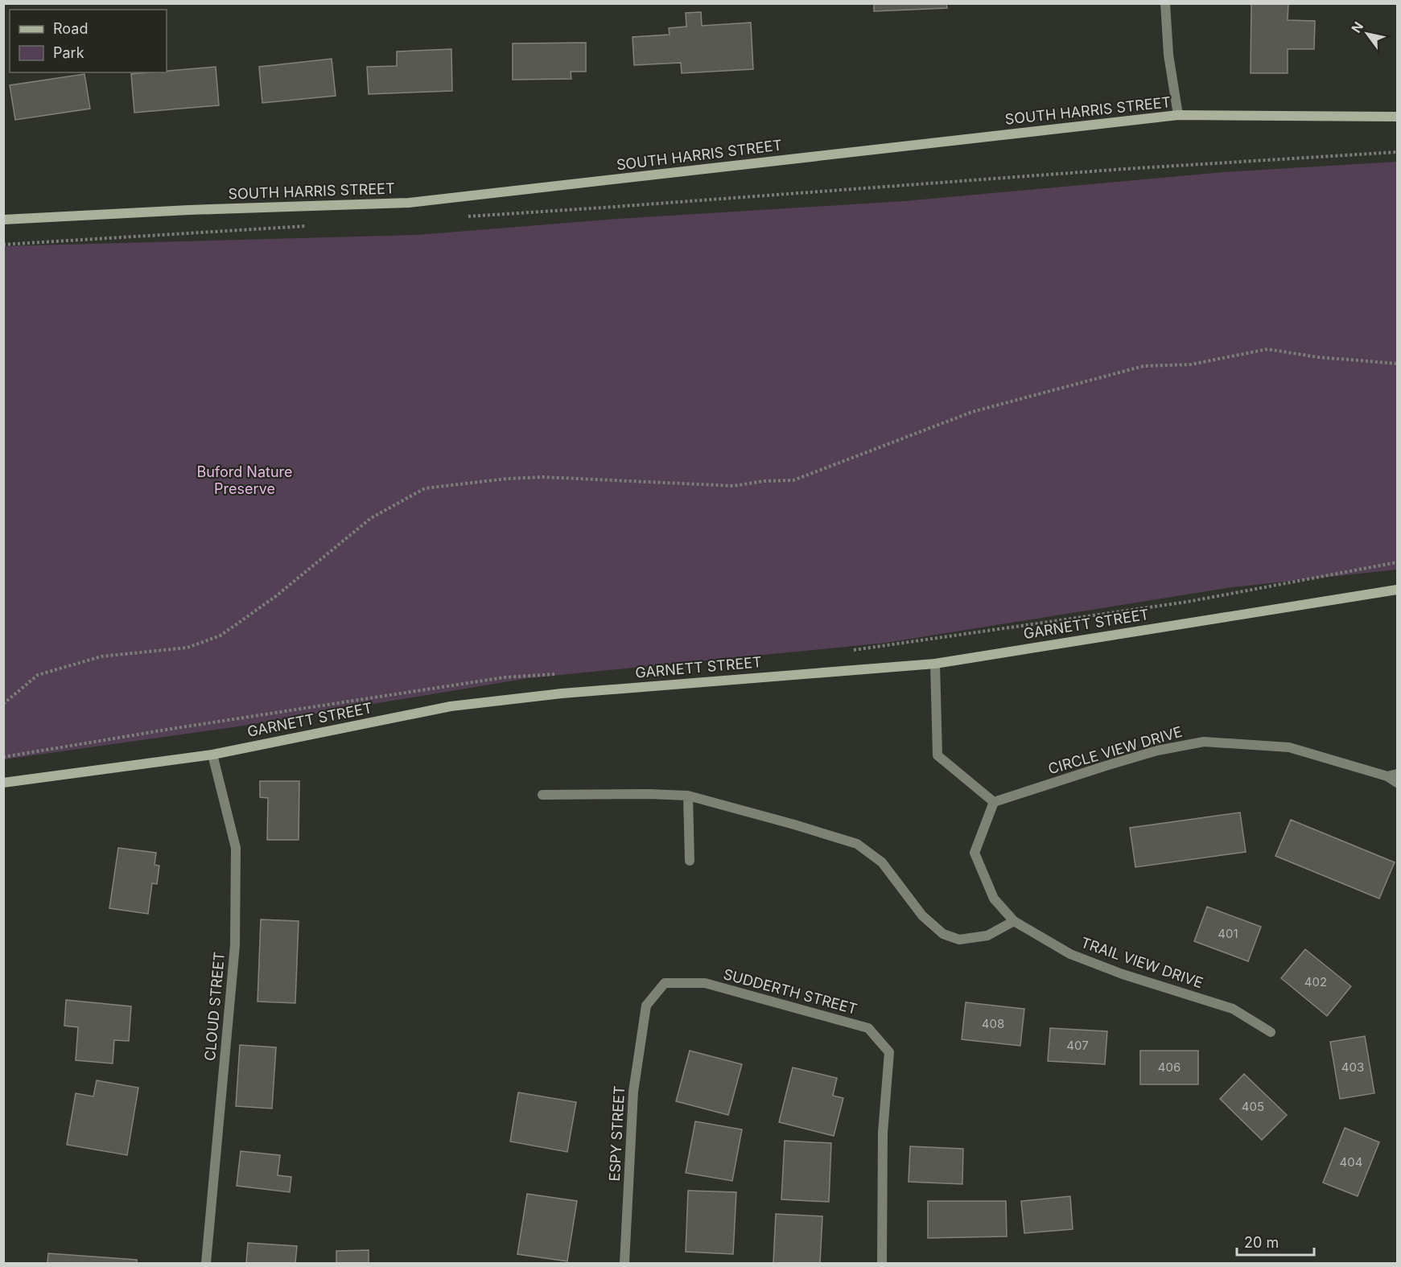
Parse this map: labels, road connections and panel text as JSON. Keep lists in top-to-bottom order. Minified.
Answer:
{"streets":{"street":["SOUTH HARRIS STREET","GARNETT STREET","CIRCLE VIEW DRIVE","TRAIL VIEW DRIVE","SUDDERTH STREET","CLOUD STREET","ESPY STREET"]},"crossings":[["GARNETT STREET","CLOUD STREET"],["CIRCLE VIEW DRIVE","TRAIL VIEW DRIVE"],["SUDDERTH STREET","ESPY STREET"]],"parks":["Buford Nature Preserve"],"house_numbers":["401","402","408","407","406","403","405","404"],"legend":["Road","Park"],"scale_bar":"20 m","north":"top left"}
